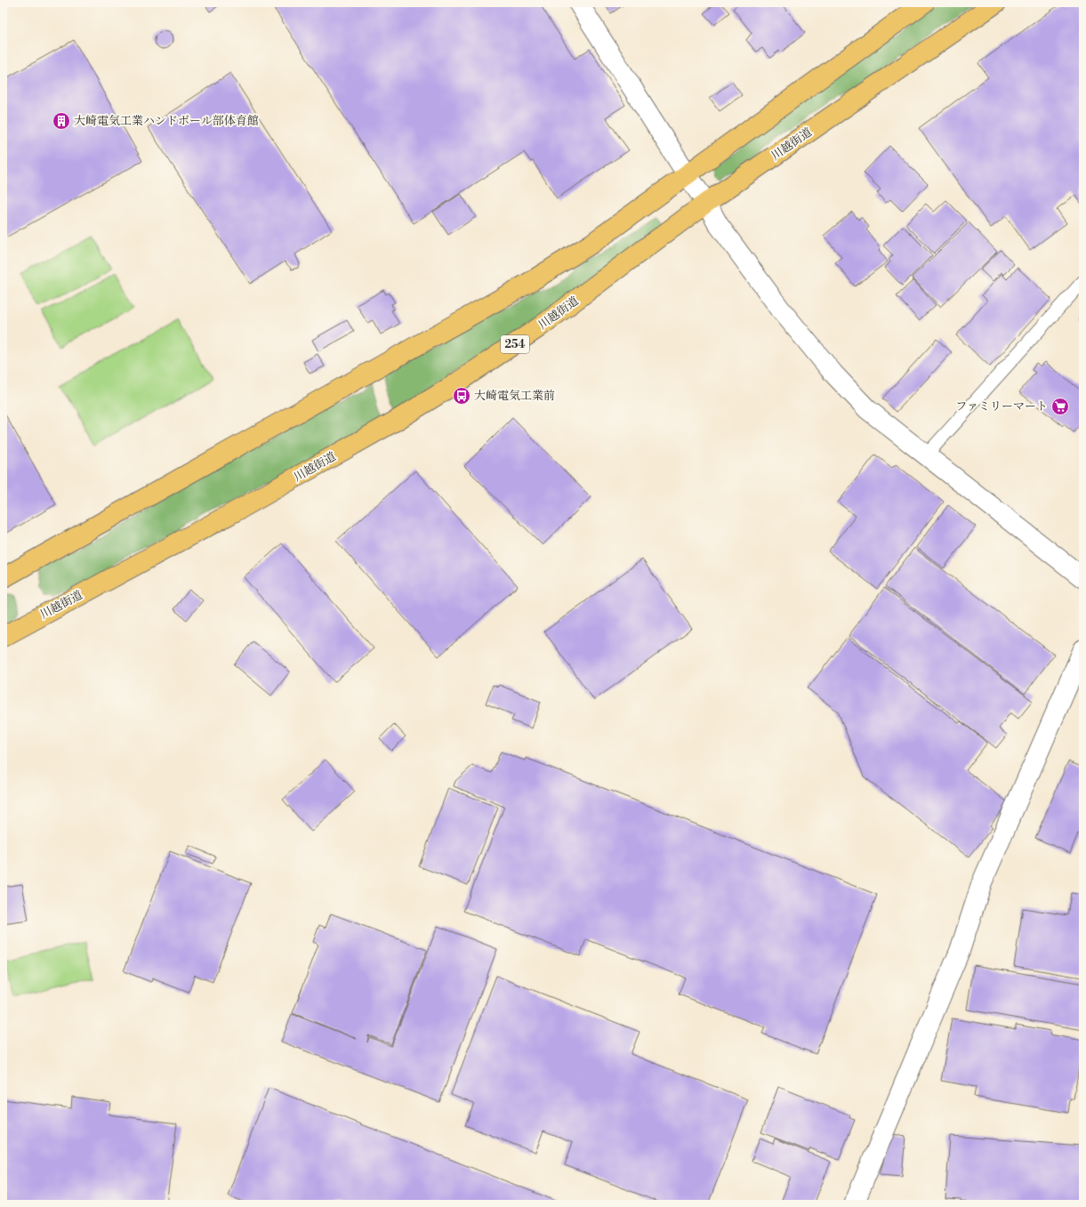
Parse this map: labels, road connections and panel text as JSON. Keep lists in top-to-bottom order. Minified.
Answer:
{"streets":{"highway":["川越街道","254"]},"places":{"building":["大崎電気工業ハンドボール部体育館"],"bus stop":["大崎電気工業前"],"supermarket":["ファミリーマート"]}}
